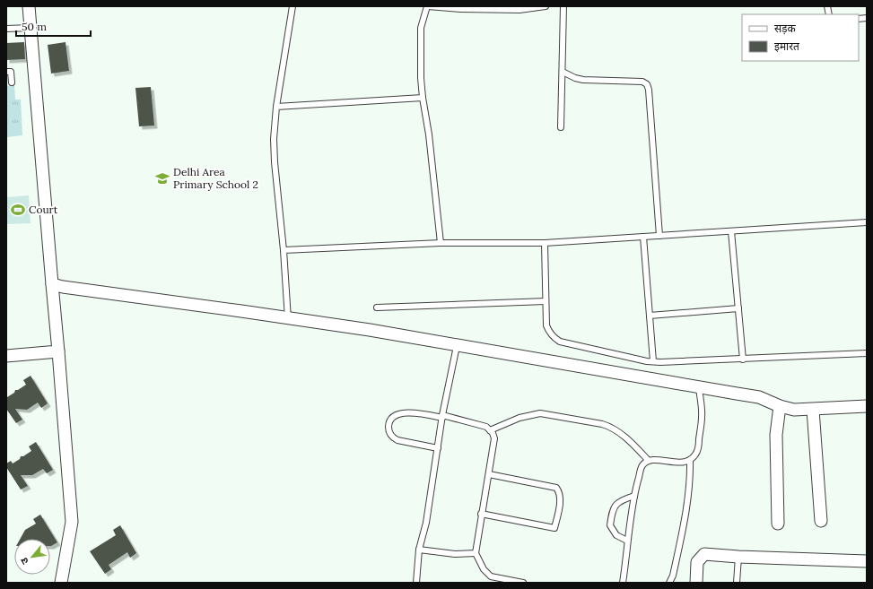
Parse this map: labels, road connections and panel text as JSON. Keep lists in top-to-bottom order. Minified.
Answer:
{"places":{"school or university":["Delhi Area Primary School 2"],"sports":["Court"]},"legend":["सड़क","इमारत"],"scale_bar":"50 m","north":"bottom left"}
